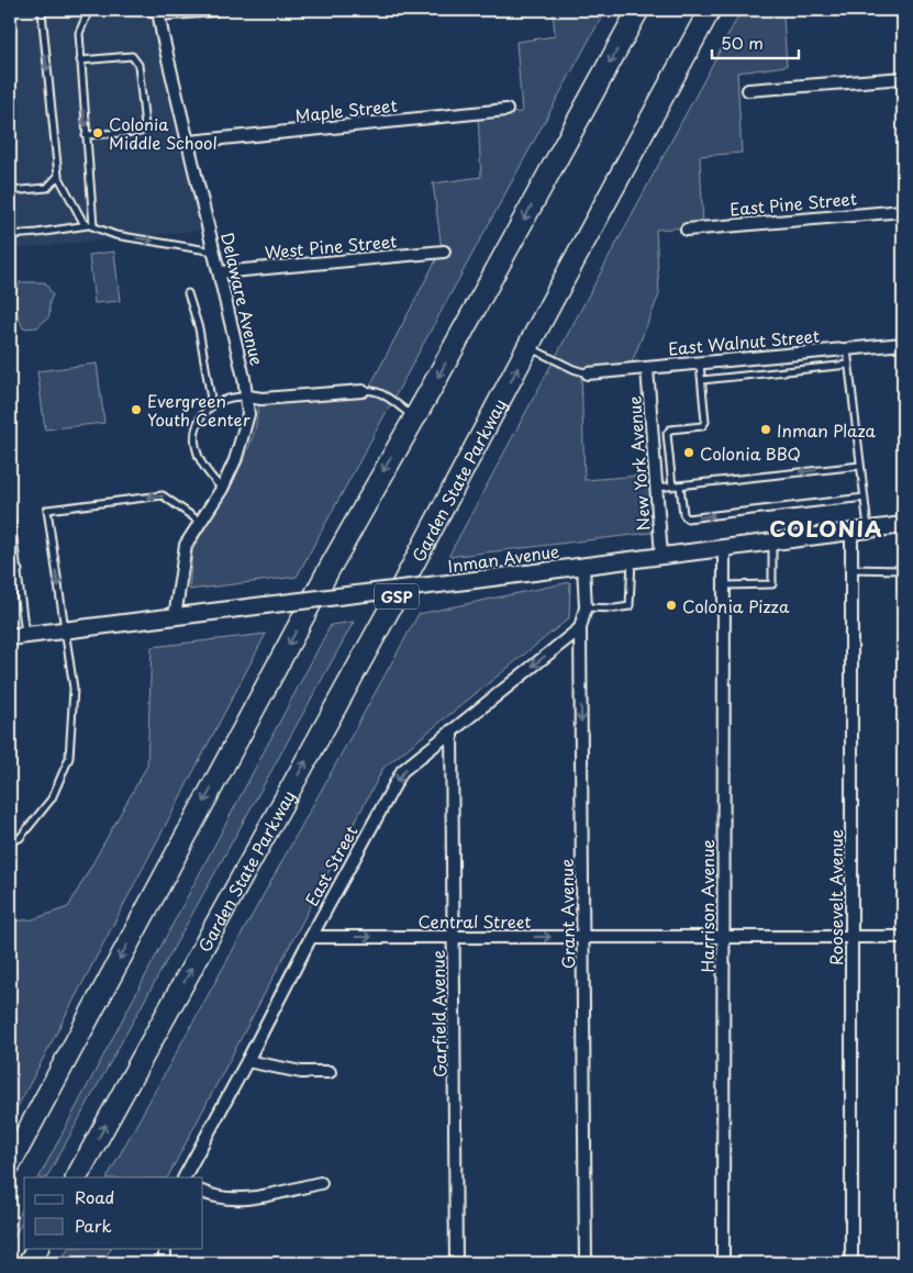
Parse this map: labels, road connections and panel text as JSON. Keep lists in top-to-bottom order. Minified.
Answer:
{"streets":{"highway":["Garden State Parkway","GSP"],"main road":["Inman Avenue"],"street":["Maple Street","East Pine Street","West Pine Street","Delaware Avenue","East Walnut Street","New York Avenue","East Street","Roosevelt Avenue","Harrison Avenue","Grant Avenue","Central Street","Garfield Avenue"]},"crossings":[["Maple Street","Delaware Avenue"],["West Pine Street","Delaware Avenue"],["Delaware Avenue","Inman Avenue"],["East Walnut Street","New York Avenue"],["New York Avenue","Inman Avenue"],["Inman Avenue","Roosevelt Avenue"],["Inman Avenue","Harrison Avenue"],["Inman Avenue","Grant Avenue"],["East Street","Grant Avenue"],["East Street","Central Street"],["East Street","Garfield Avenue"],["Roosevelt Avenue","Central Street"],["Harrison Avenue","Central Street"],["Grant Avenue","Central Street"],["Central Street","Garfield Avenue"]],"one_way":["East Street","Grant Avenue","Central Street"],"districts":["COLONIA"],"places":["Colonia Middle School","Evergreen Youth Center","Inman Plaza","Colonia BBQ","Colonia Pizza"],"legend":["Road","Park"],"scale_bar":"50 m"}
